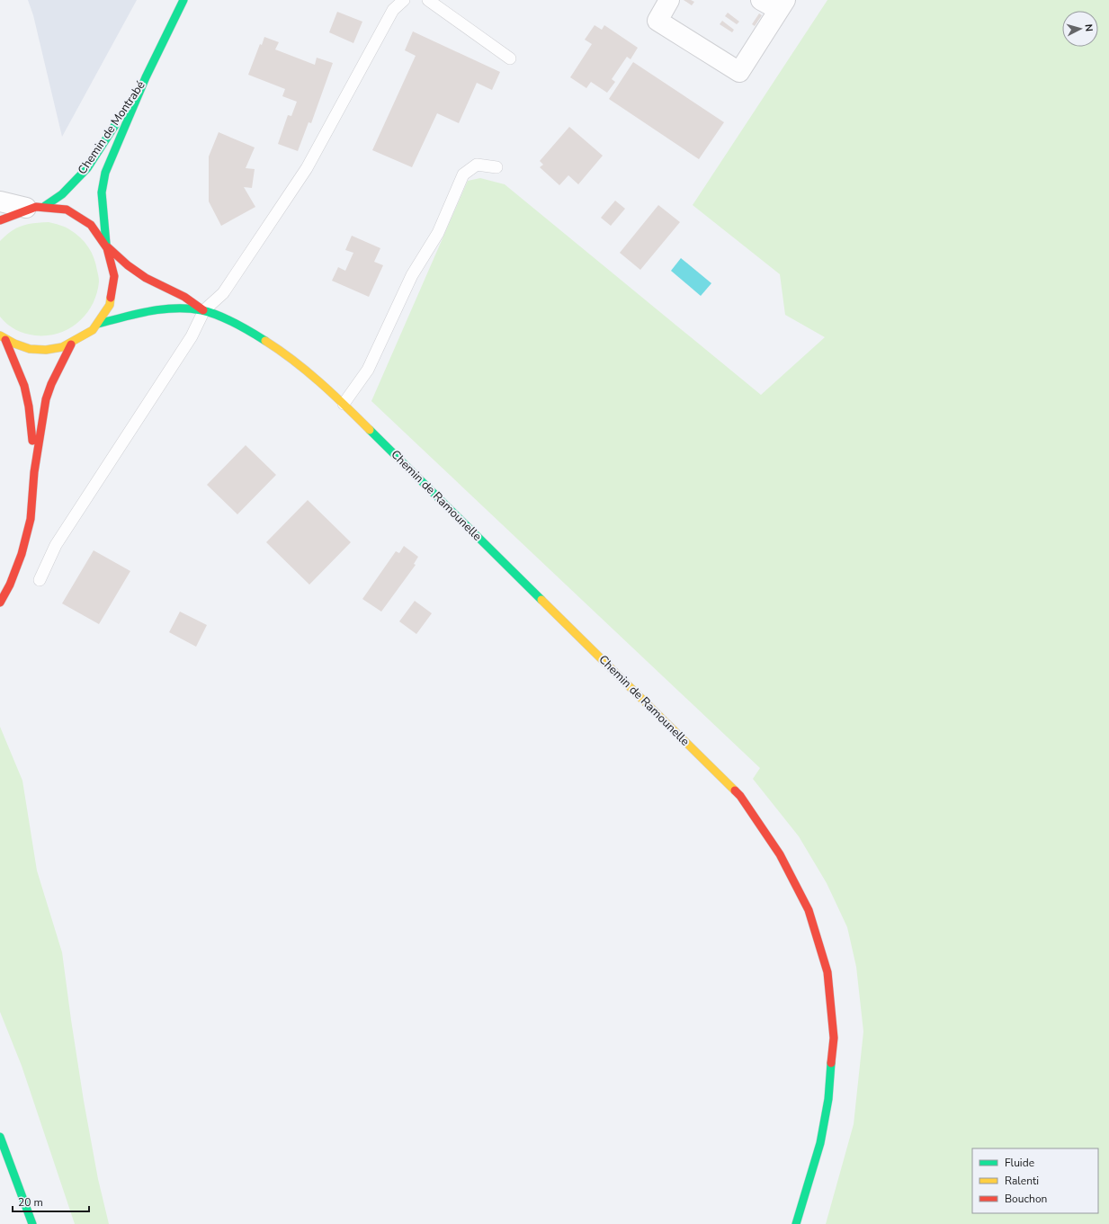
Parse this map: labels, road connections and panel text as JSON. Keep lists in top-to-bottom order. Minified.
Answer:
{"streets":{"main road":["Chemin de Montrabé","Chemin de Ramounelle"]},"crossings":[["Chemin de Montrabé","Chemin de Ramounelle"]],"legend":["Fluide","Ralenti","Bouchon"],"scale_bar":"20 m","north":"right"}
